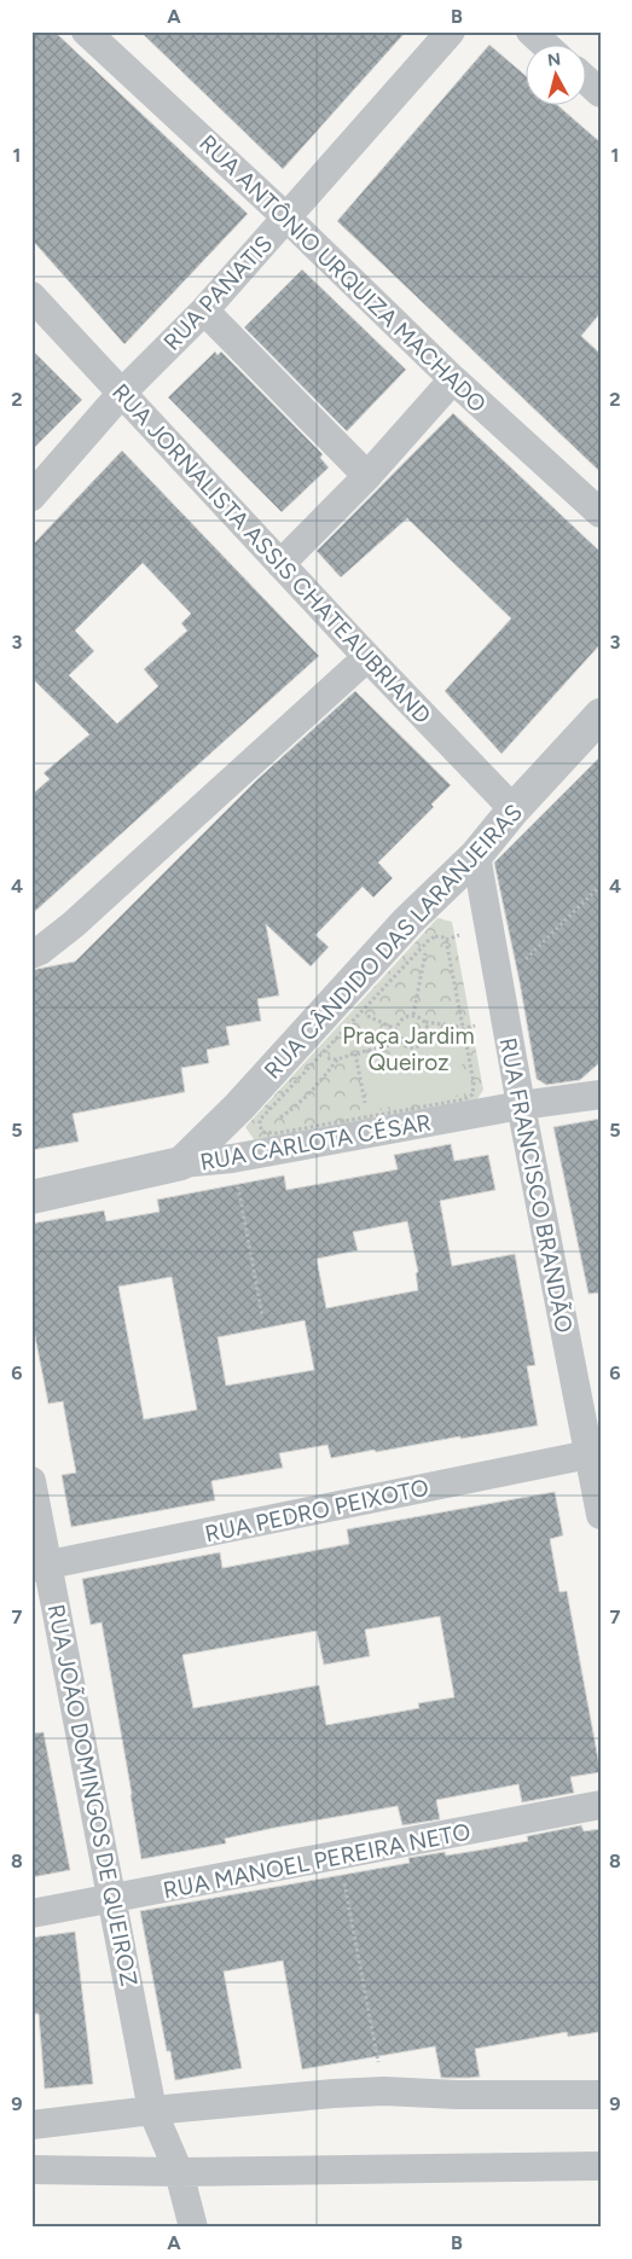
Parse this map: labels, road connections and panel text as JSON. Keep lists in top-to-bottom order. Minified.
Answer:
{"streets":{"street":["RUA ANTÔNIO URQUIZA MACHADO","RUA PANATIS","RUA JORNALISTA ASSIS CHATEAUBRIAND","RUA CÂNDIDO DAS LARANJEIRAS","RUA CARLOTA CÉSAR","RUA FRANCISCO BRANDÃO","RUA PEDRO PEIXOTO","RUA JOÃO DOMINGOS DE QUEIROZ","RUA MANOEL PEREIRA NETO"]},"crossings":[["RUA ANTÔNIO URQUIZA MACHADO","RUA PANATIS"],["RUA PANATIS","RUA JORNALISTA ASSIS CHATEAUBRIAND"],["RUA JORNALISTA ASSIS CHATEAUBRIAND","RUA CÂNDIDO DAS LARANJEIRAS"],["RUA CÂNDIDO DAS LARANJEIRAS","RUA CARLOTA CÉSAR"],["RUA CÂNDIDO DAS LARANJEIRAS","RUA FRANCISCO BRANDÃO"],["RUA CARLOTA CÉSAR","RUA FRANCISCO BRANDÃO"],["RUA FRANCISCO BRANDÃO","RUA PEDRO PEIXOTO"],["RUA PEDRO PEIXOTO","RUA JOÃO DOMINGOS DE QUEIROZ"],["RUA JOÃO DOMINGOS DE QUEIROZ","RUA MANOEL PEREIRA NETO"]],"parks":["Praça Jardim Queiroz"],"north":"top","grid":{"columns":["A","B"],"rows":["1","2","3","4","5","6","7","8","9"]}}
